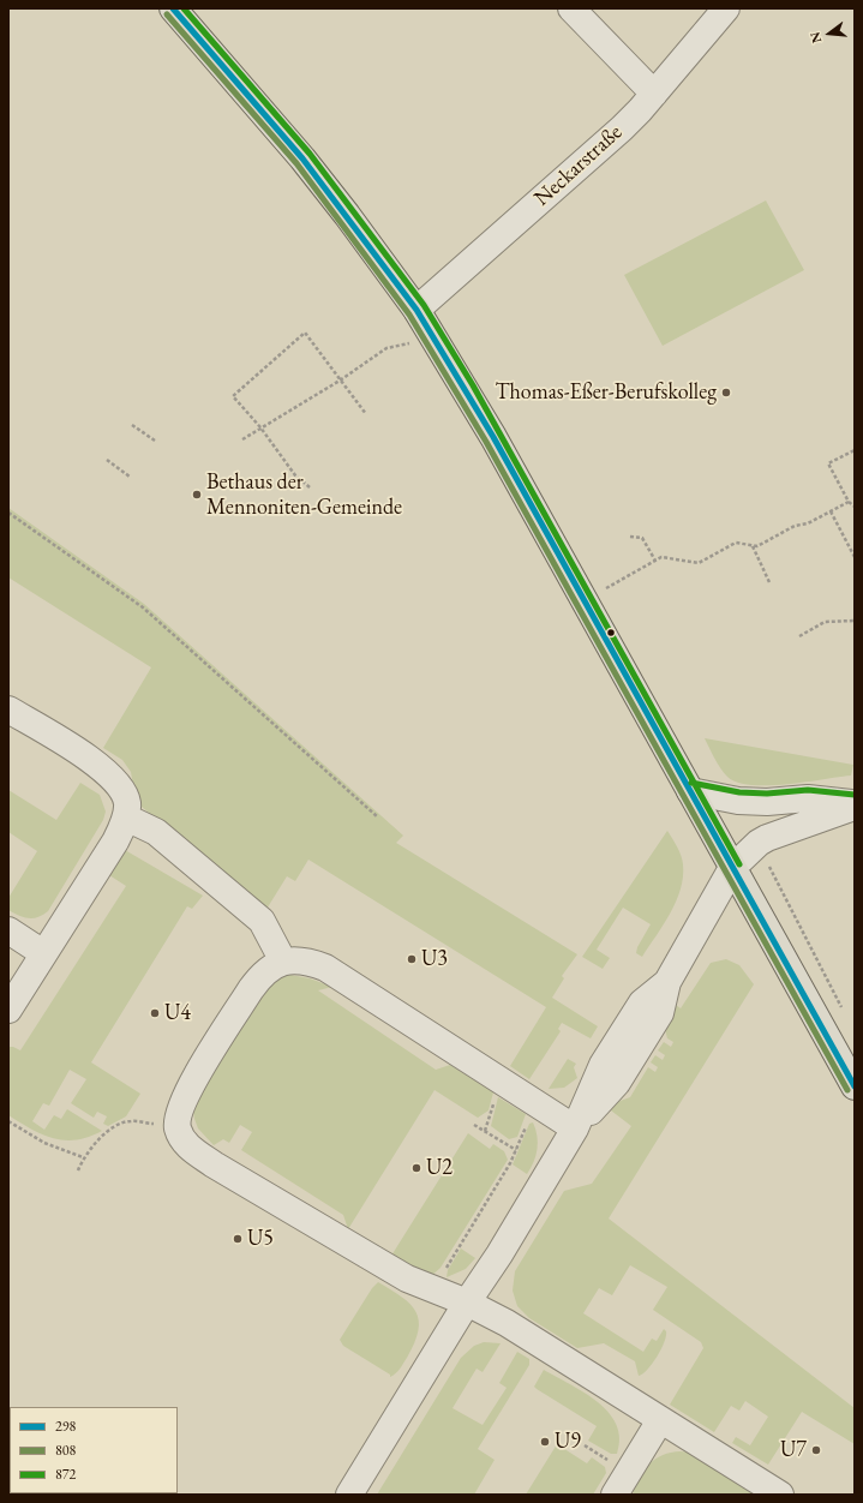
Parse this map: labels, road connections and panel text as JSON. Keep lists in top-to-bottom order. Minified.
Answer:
{"streets":{"street":["Neckarstraße"]},"places":["Thomas-Eßer-Berufskolleg","Bethaus der Mennoniten-Gemeinde","U3","U4","U2","U5","U9","U7"],"lines":["transit line 298","transit line 872","transit line 808"],"legend":["298","808","872"],"north":"left"}
